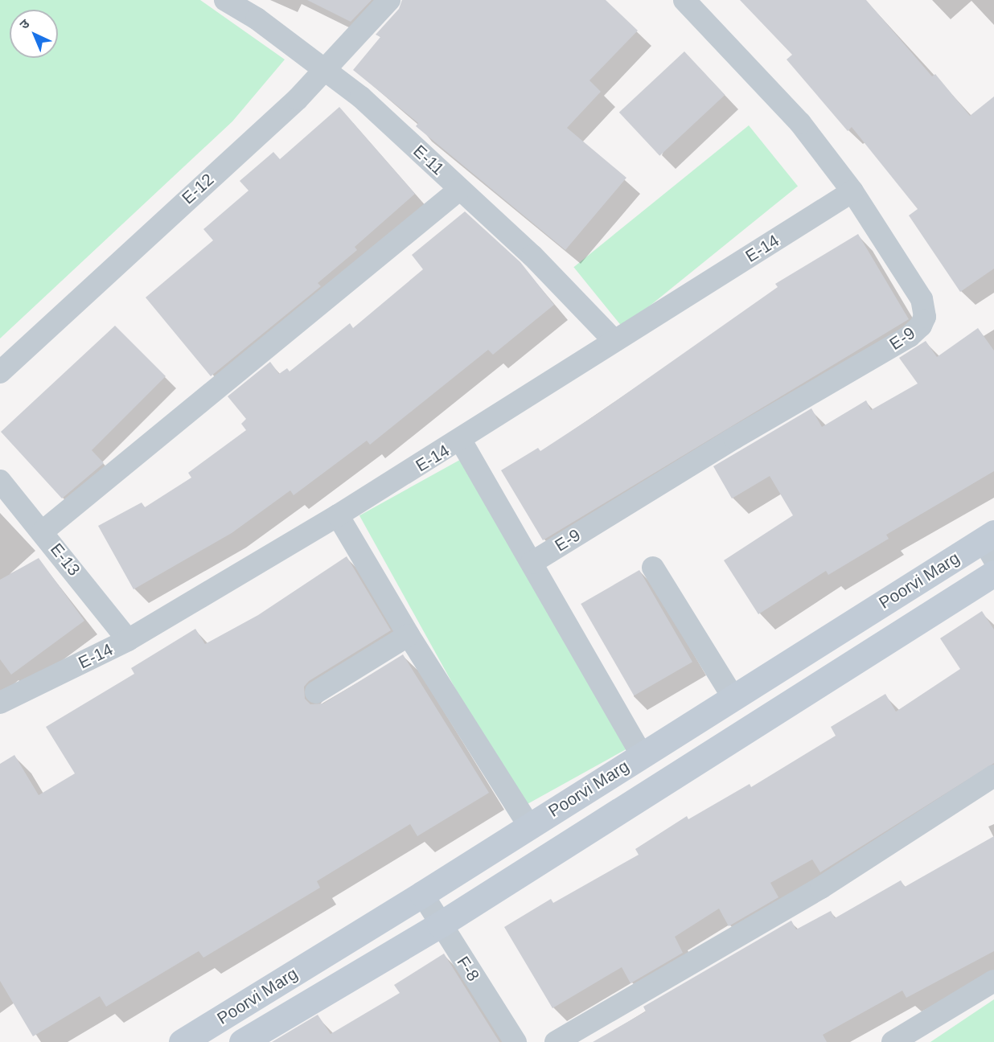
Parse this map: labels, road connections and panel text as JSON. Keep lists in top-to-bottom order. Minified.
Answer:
{"streets":{"main road":["Poorvi Marg"],"street":["E-11","E-12","E-14","E-9","E-13","F-8"]},"crossings":[["E-11","E-12"],["E-11","E-14"],["E-14","E-9"],["E-14","E-13"],["Poorvi Marg","F-8"]],"north":"top left"}
